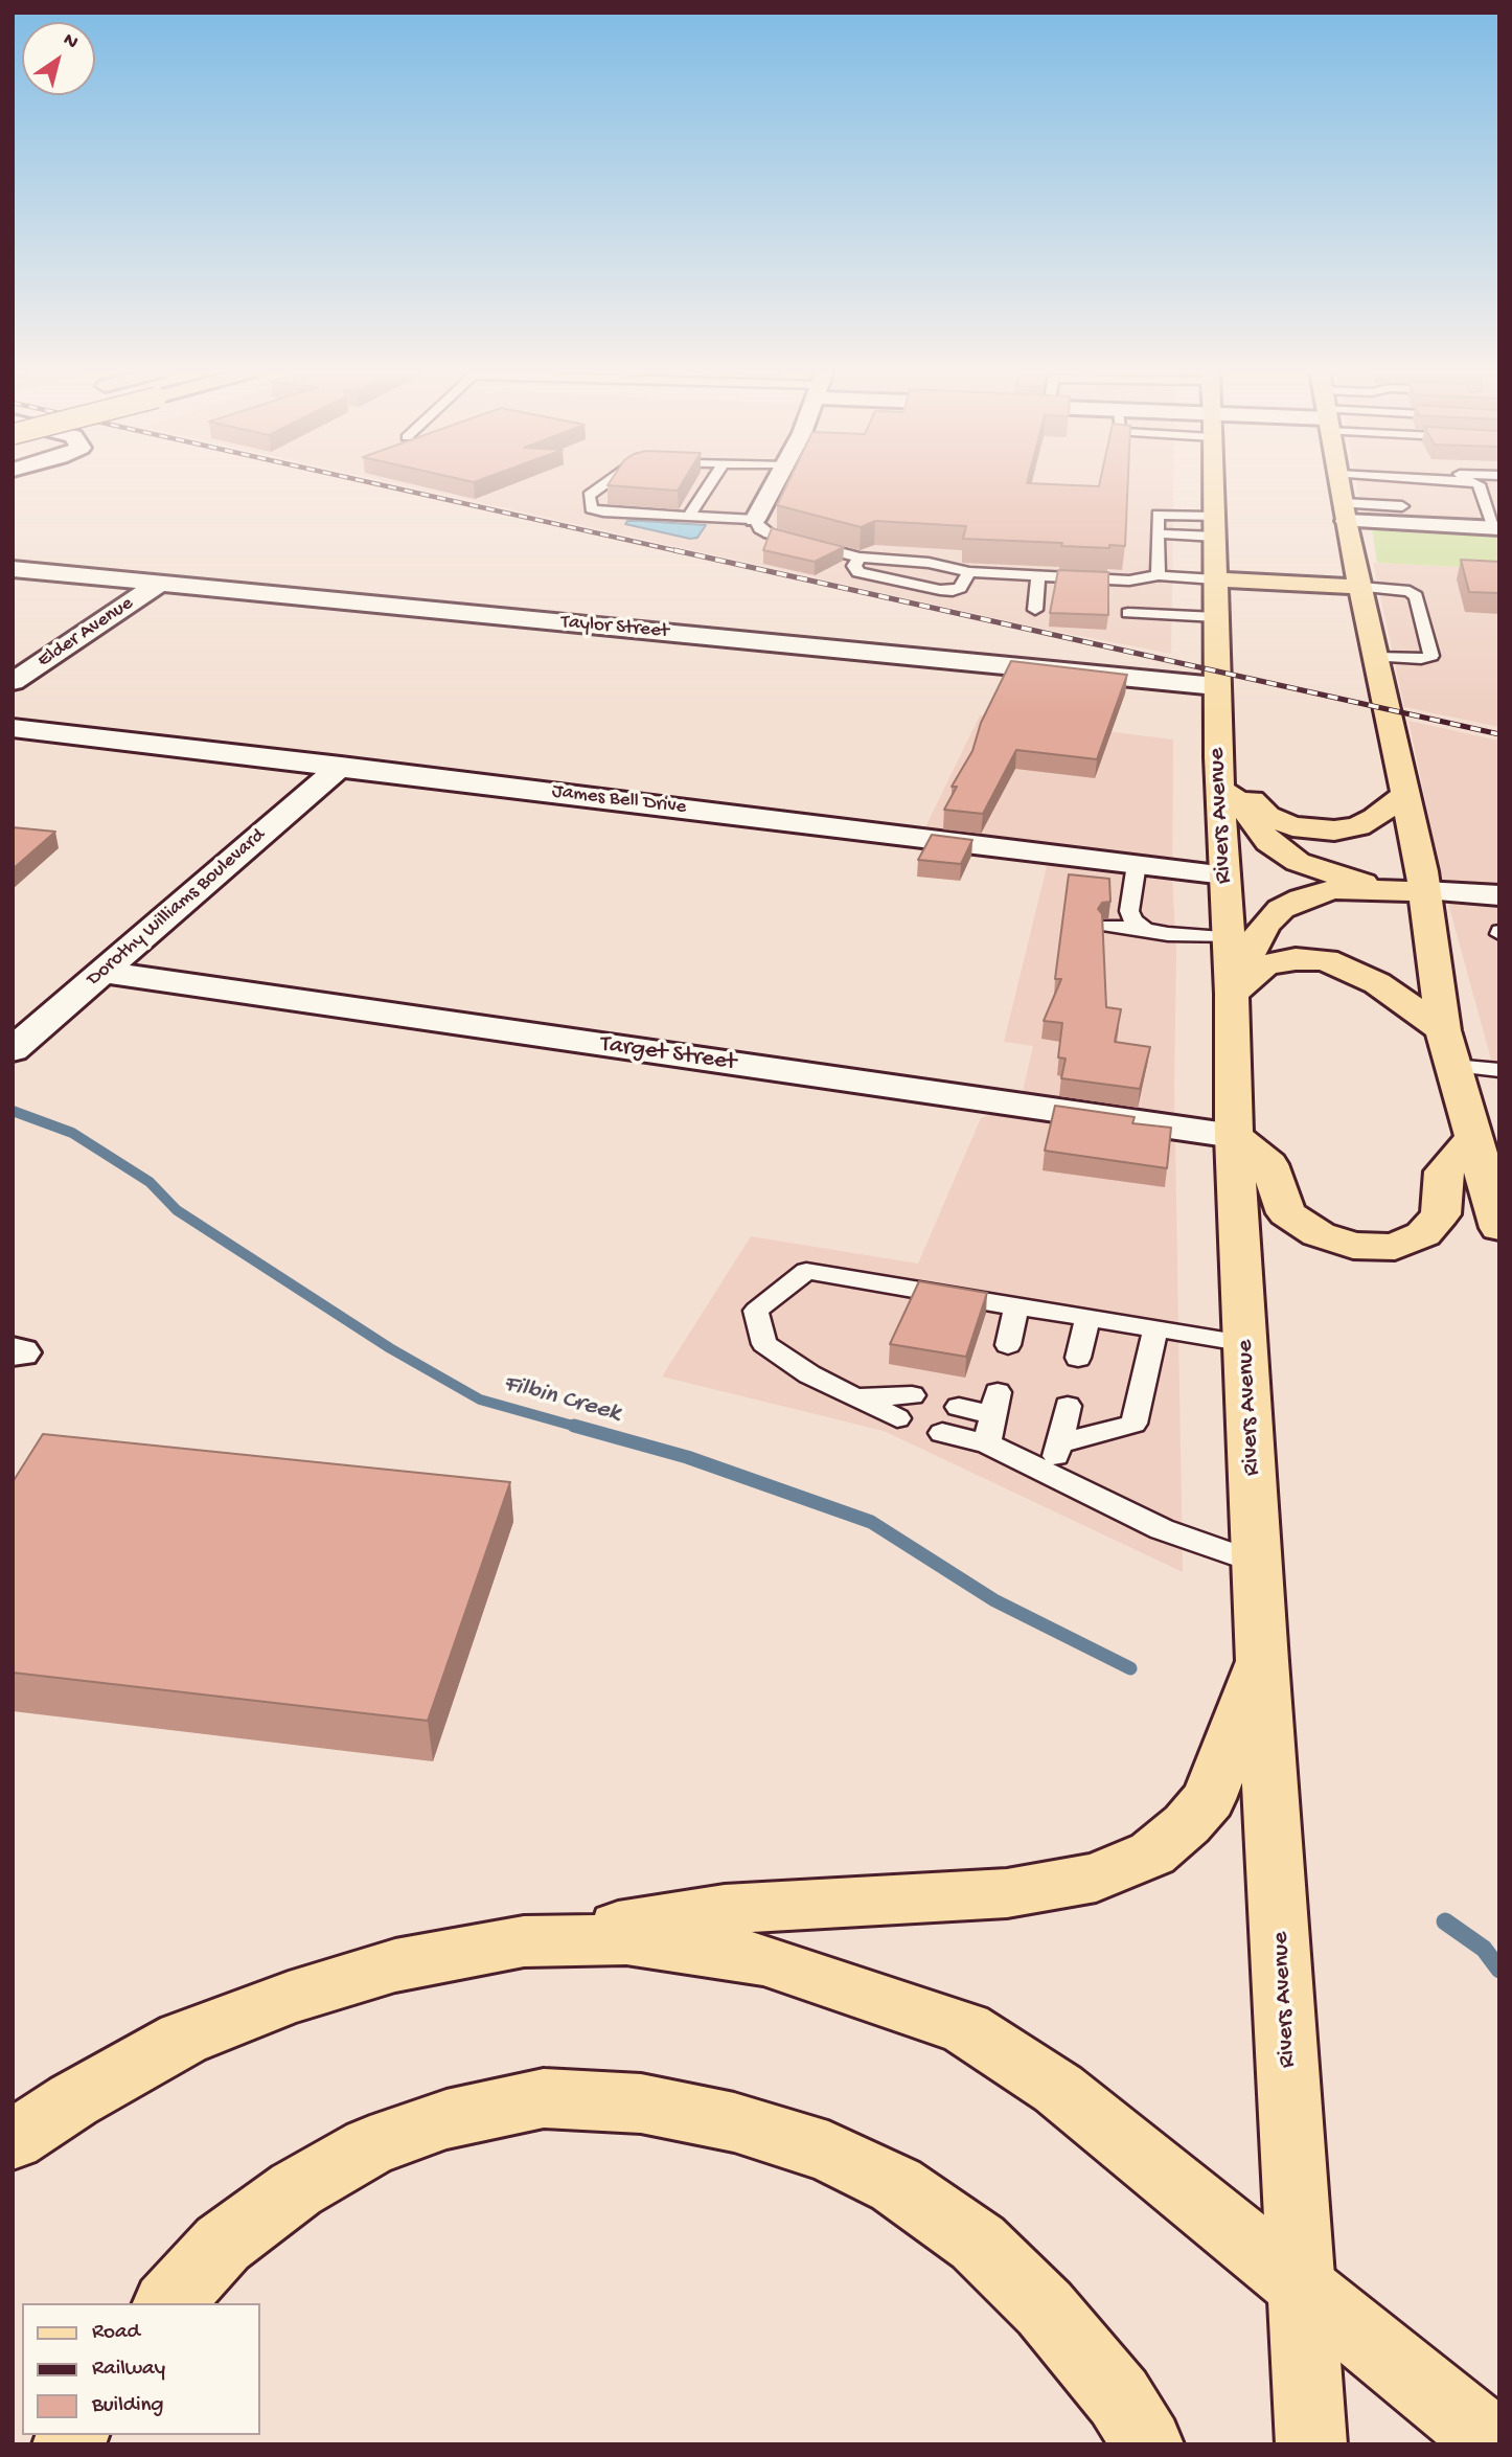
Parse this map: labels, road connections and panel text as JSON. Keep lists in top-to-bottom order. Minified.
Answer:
{"streets":{"main road":["Rivers Avenue"],"street":["Taylor Street","Elder Avenue","James Bell Drive","Dorothy Williams Boulevard","Target Street"]},"crossings":[["Taylor Street","Elder Avenue"],["Taylor Street","Rivers Avenue"],["James Bell Drive","Rivers Avenue"],["James Bell Drive","Dorothy Williams Boulevard"],["Rivers Avenue","Target Street"],["Dorothy Williams Boulevard","Target Street"]],"water":["Filbin Creek"],"legend":["Road","Railway","Building"],"north":"top right"}
